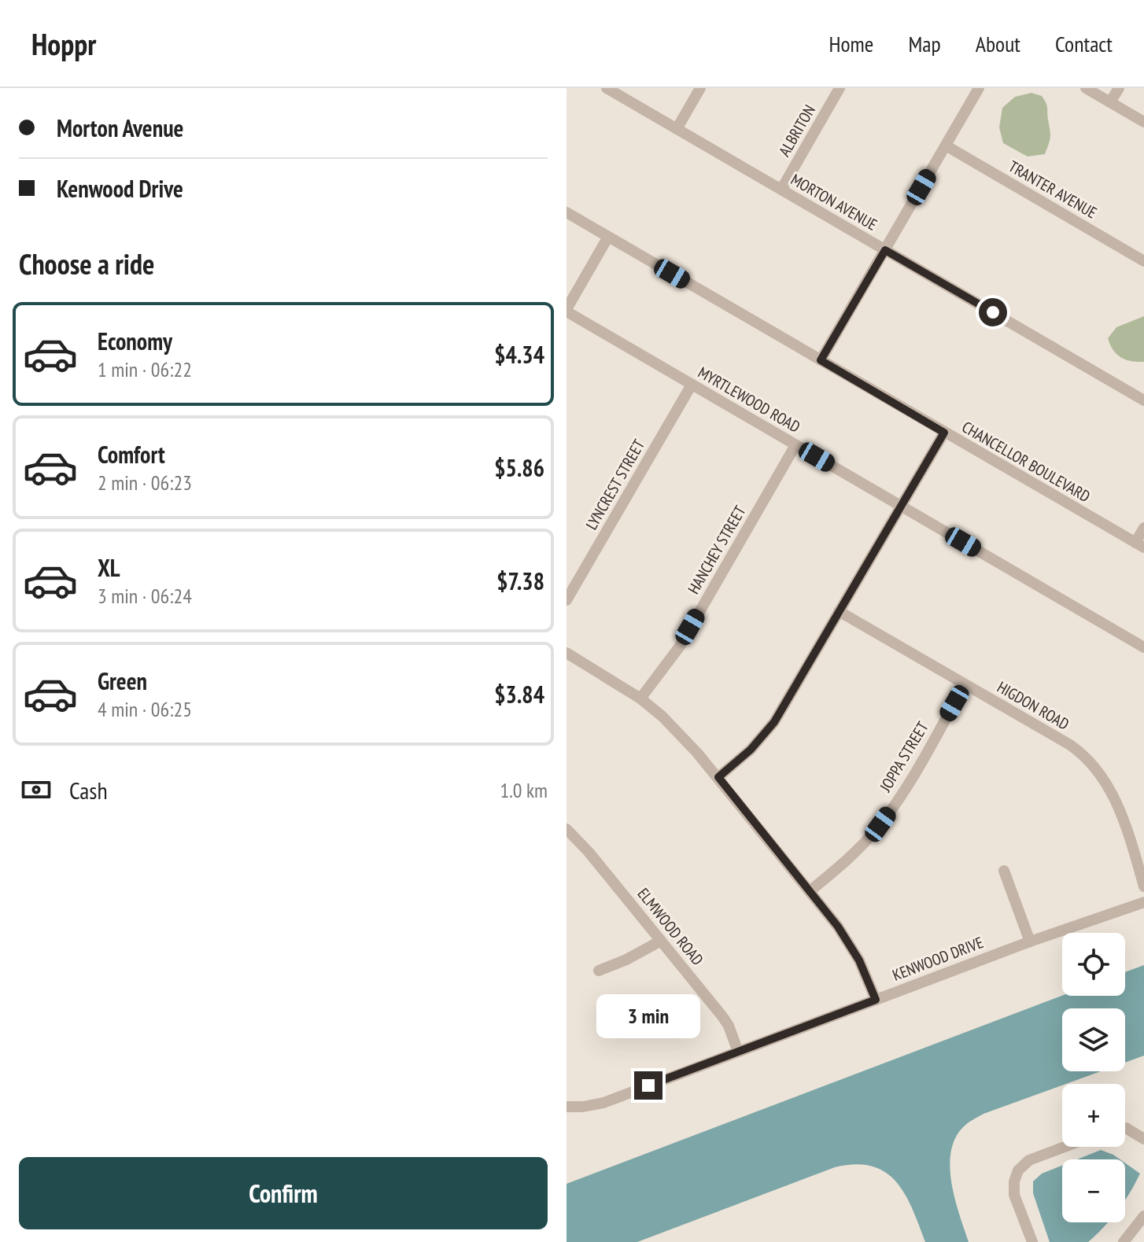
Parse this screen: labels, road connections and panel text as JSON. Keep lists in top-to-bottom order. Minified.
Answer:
{"streets":{"street":["ALBRITON","TRANTER AVENUE","MORTON AVENUE","MYRTLEWOOD ROAD","CHANCELLOR BOULEVARD","LYNCREST STREET","HANCHEY STREET","HIGDON ROAD","JOPPA STREET","ELMWOOD ROAD","KENWOOD DRIVE"]},"crossings":[["ALBRITON","MORTON AVENUE"],["MYRTLEWOOD ROAD","LYNCREST STREET"],["MYRTLEWOOD ROAD","HANCHEY STREET"],["HIGDON ROAD","JOPPA STREET"],["ELMWOOD ROAD","KENWOOD DRIVE"]],"page":{"header":"Hoppr","nav":["Home","Map","About","Contact"],"banner":["Morton Avenue","Kenwood Drive"],"heading":"Choose a ride","list":[{"name":"Economy","note":"1 min · 06:22","value":"$4.34"},{"name":"Comfort","note":"2 min · 06:23","value":"$5.86"},{"name":"XL","note":"3 min · 06:24","value":"$7.38"},{"name":"Green","note":"4 min · 06:25","value":"$3.84"}],"pay":["Cash","1.0 km"],"map_buttons":["+","−"],"bubble":"3 min","buttons":"Confirm"}}
